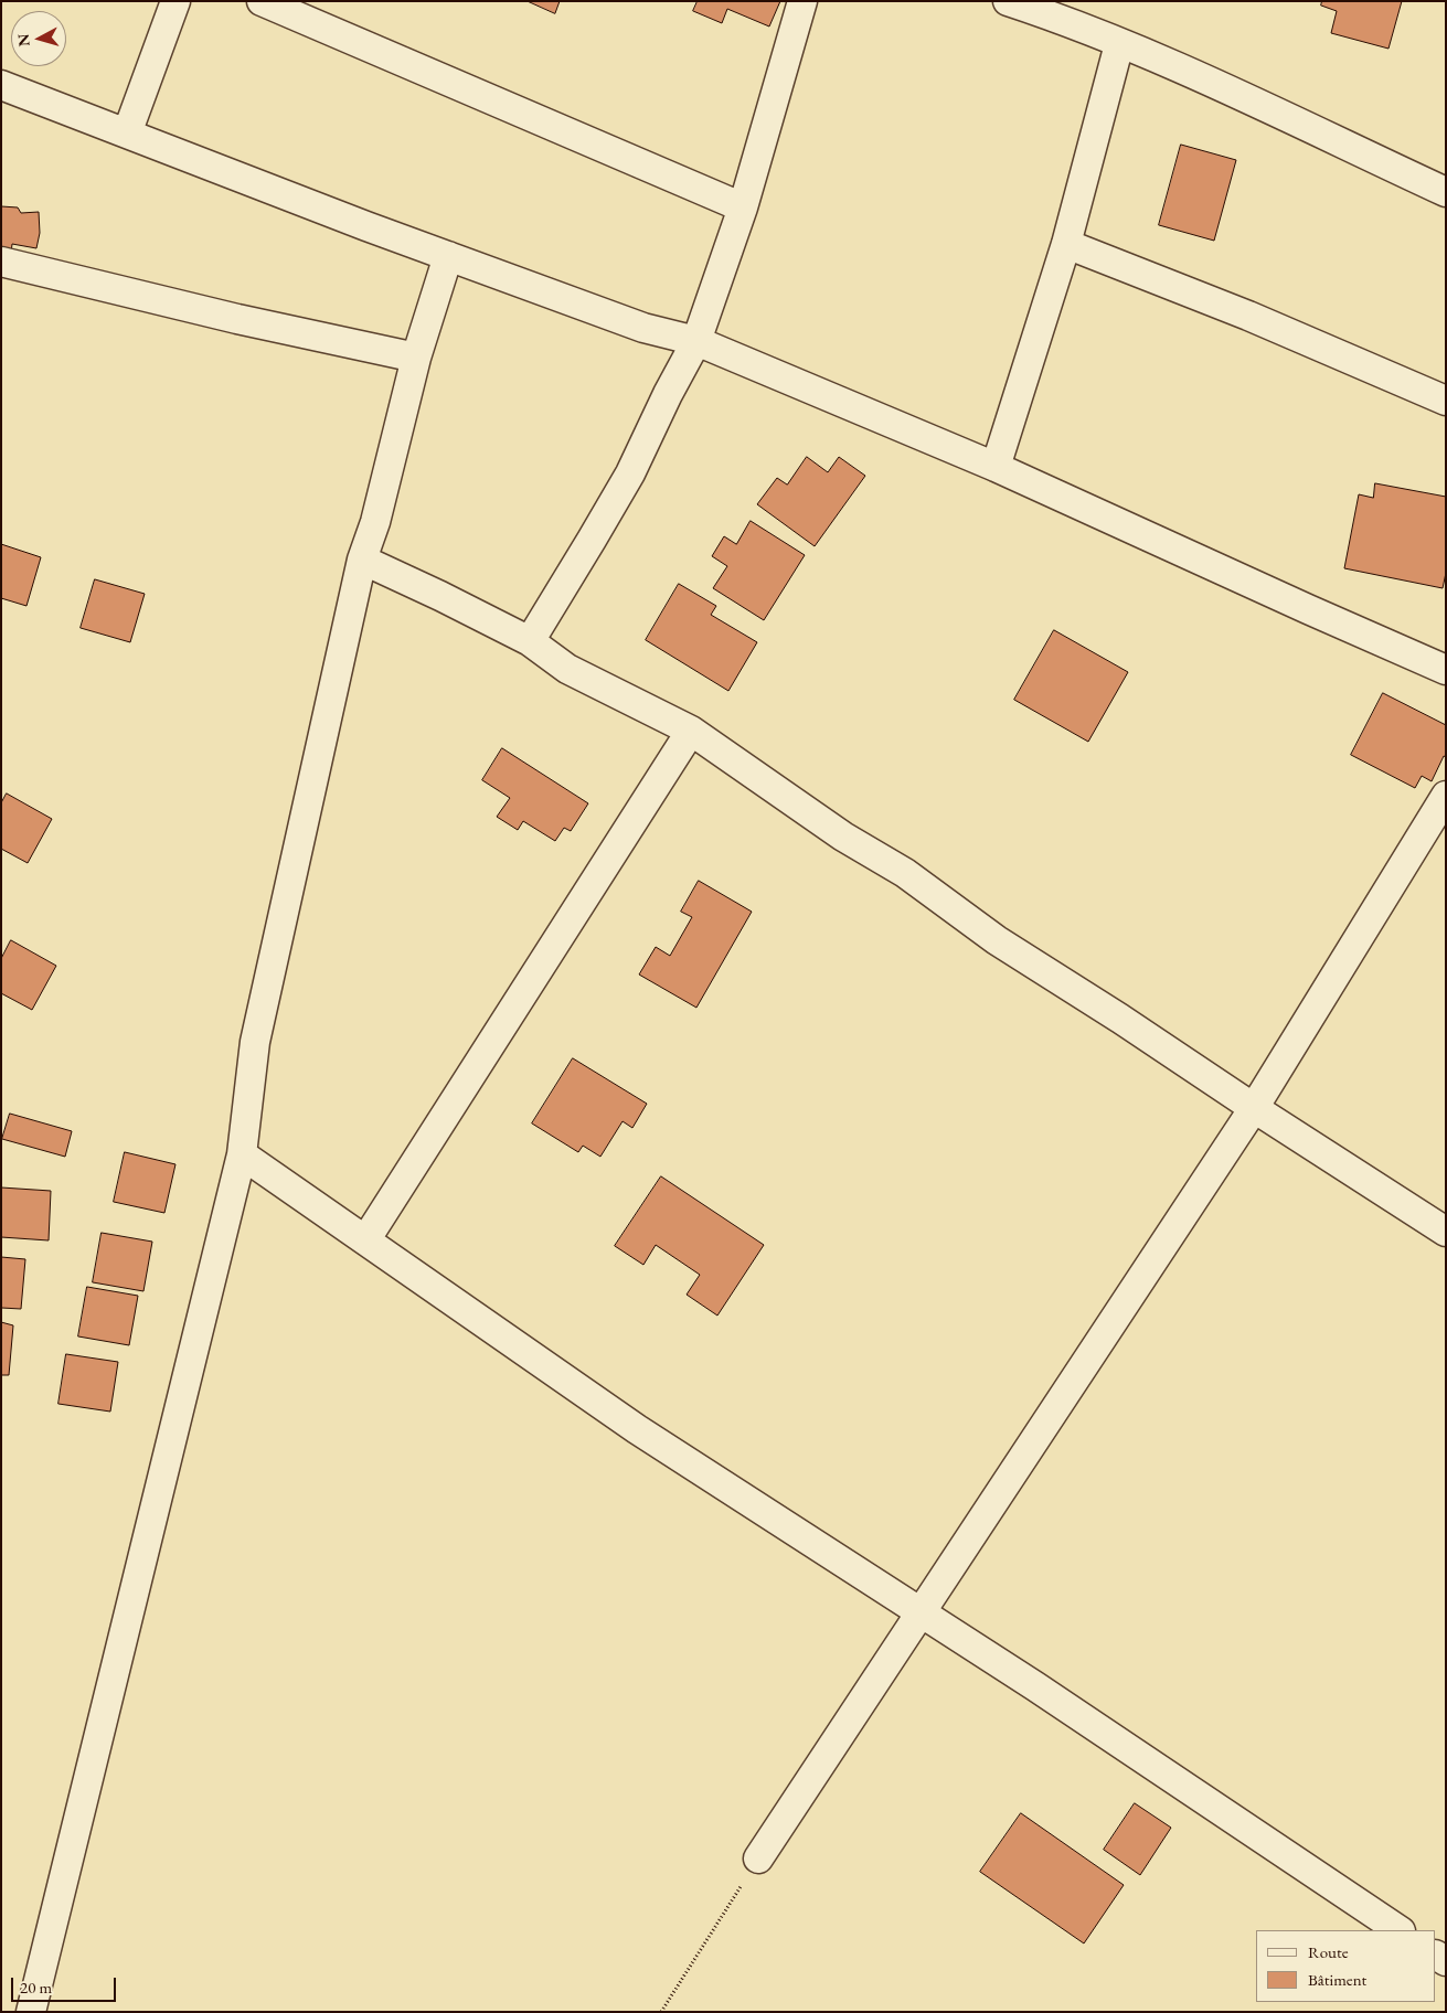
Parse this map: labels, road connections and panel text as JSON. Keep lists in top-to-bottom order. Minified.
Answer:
{"legend":["Route","Bâtiment"],"scale_bar":"20 m","north":"left"}
